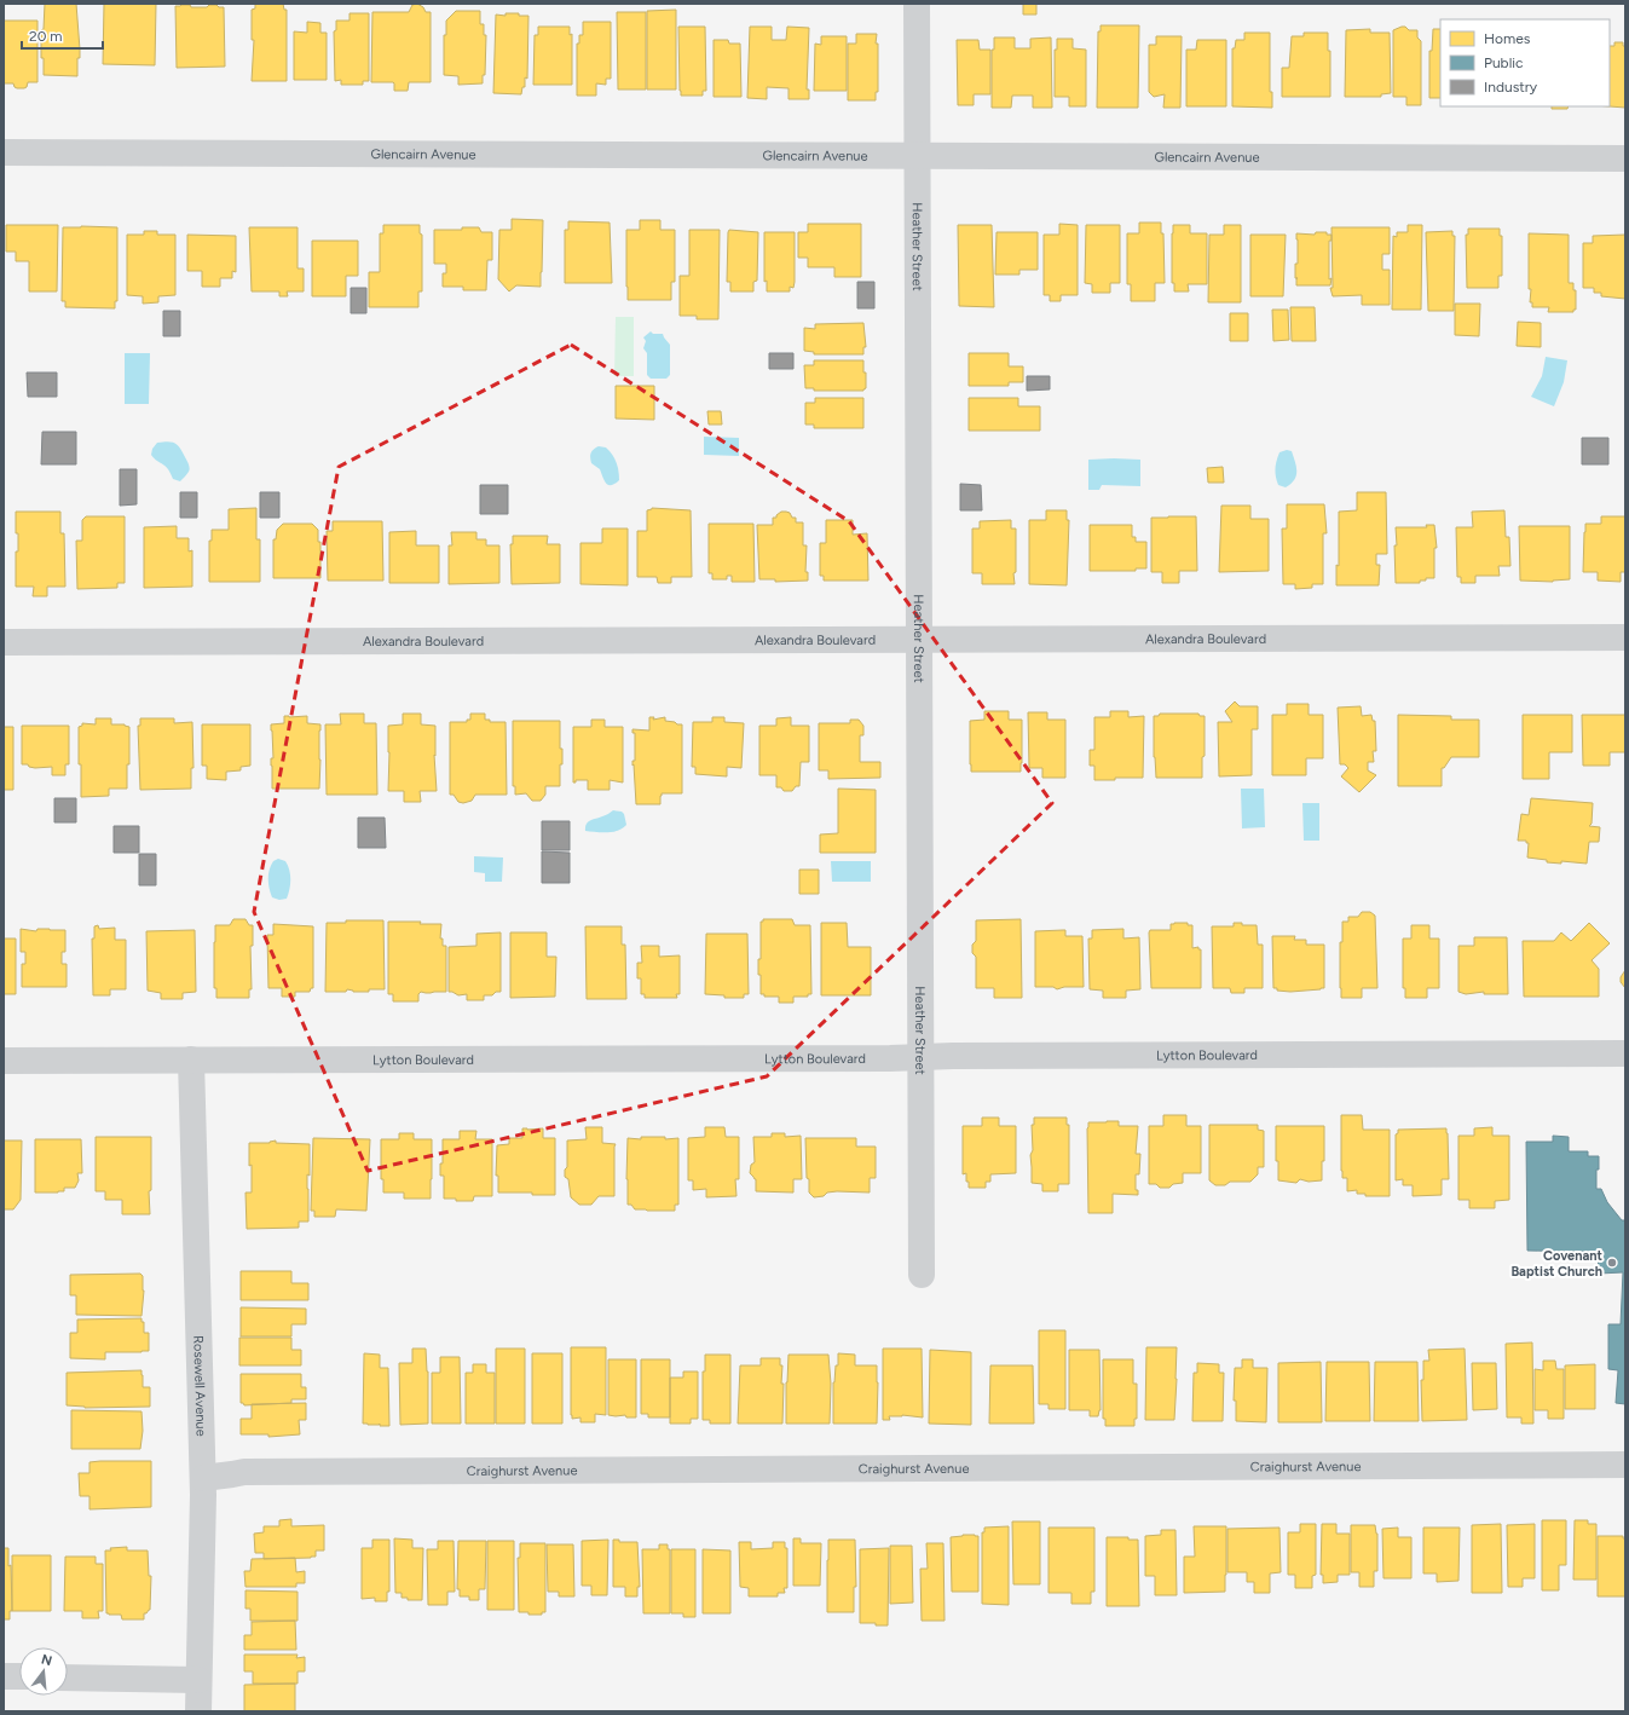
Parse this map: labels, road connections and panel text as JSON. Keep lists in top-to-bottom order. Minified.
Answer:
{"streets":{"street":["Glencairn Avenue","Heather Street","Alexandra Boulevard","Lytton Boulevard","Rosewell Avenue","Craighurst Avenue"]},"crossings":[["Glencairn Avenue","Heather Street"],["Heather Street","Alexandra Boulevard"],["Heather Street","Lytton Boulevard"],["Lytton Boulevard","Rosewell Avenue"],["Rosewell Avenue","Craighurst Avenue"]],"places":["Covenant Baptist Church"],"legend":["Homes","Public","Industry"],"scale_bar":"20 m","north":"top"}
